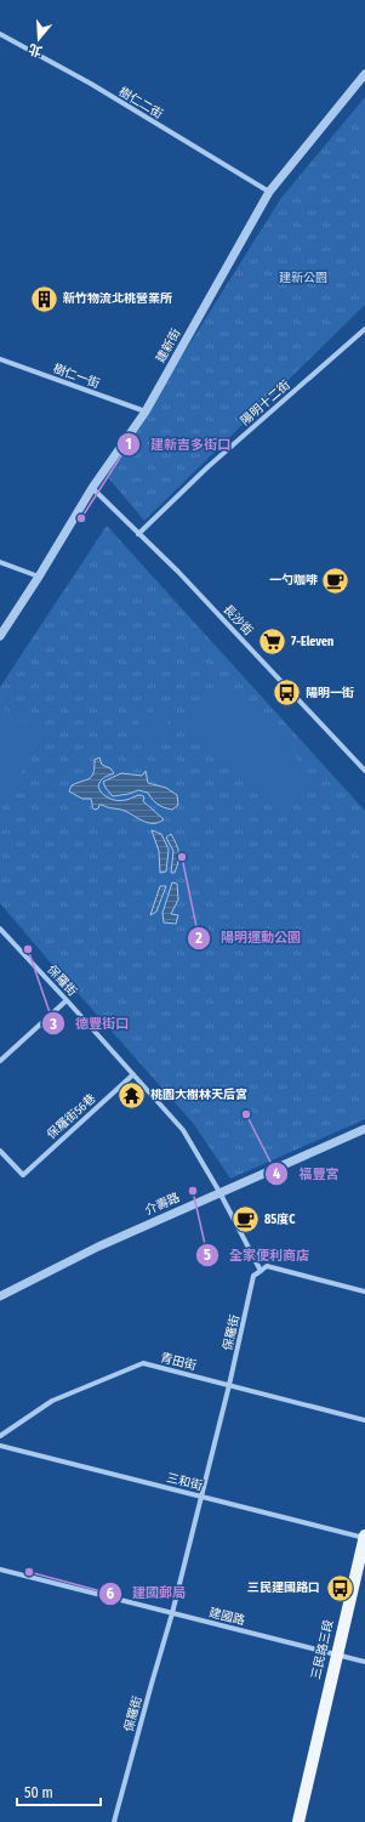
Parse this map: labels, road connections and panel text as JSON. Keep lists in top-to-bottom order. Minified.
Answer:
{"streets":{"main road":["三民路三段"],"street":["樹仁二街","建新街","樹仁一街","陽明十二街","長沙街","保羅街","保羅街56巷","介壽路","青田街","三和街","建國路"]},"crossings":[["樹仁二街","建新街"],["建新街","樹仁一街"],["建新街","長沙街"],["陽明十二街","長沙街"],["保羅街","保羅街56巷"],["保羅街","介壽路"],["保羅街","青田街"],["保羅街","三和街"],["保羅街","建國路"],["三和街","三民路三段"],["建國路","三民路三段"]],"parks":["建新公園"],"places":{"building":["新竹物流北桃營業所"],"other":["建新吉多街口","陽明運動公園","德豐街口","福豐宮","全家便利商店","建國郵局"],"cafe":["一勺咖啡","85度C"],"supermarket":["7-Eleven"],"bus stop":["陽明一街","三民建國路口"],"temple":["桃園大樹林天后宮"]},"scale_bar":"50 m","north":"bottom"}
